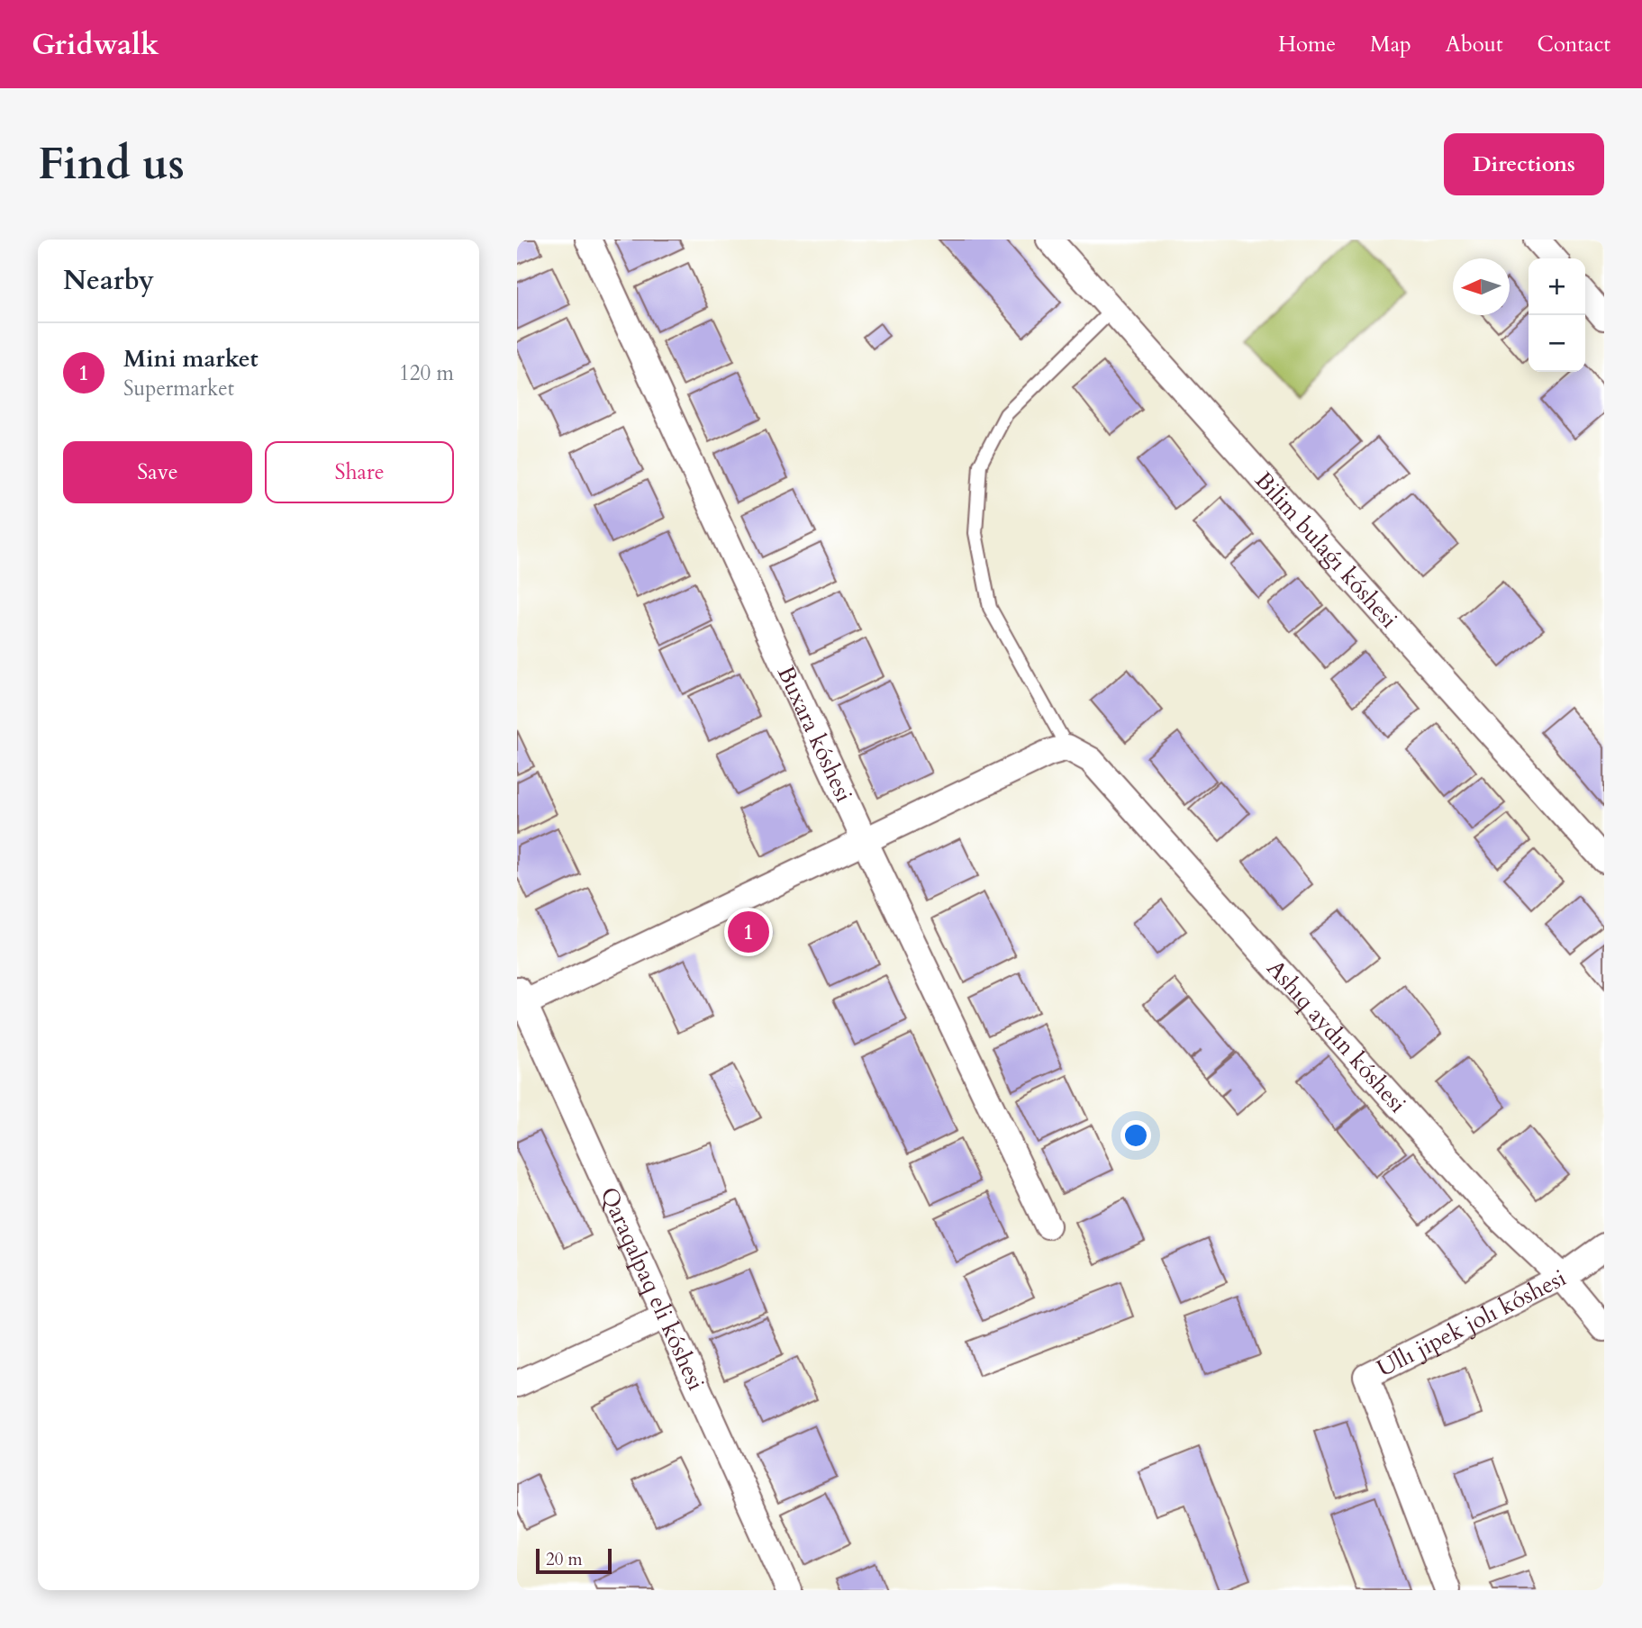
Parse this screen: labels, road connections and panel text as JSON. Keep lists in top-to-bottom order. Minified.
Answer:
{"streets":{"street":["Bilim bulaǵı kóshesi","Buxara kóshesi","Ashıq aydın kóshesi","Qaraqalpaq eli kóshesi","Ullı jipek jolı kóshesi"]},"crossings":[["Ashıq aydın kóshesi","Ullı jipek jolı kóshesi"]],"scale_bar":"20 m","north":"left","page":{"header":"Gridwalk","nav":["Home","Map","About","Contact"],"buttons":["Directions",["Save","Share"]],"title":"Find us","heading":"Nearby","map_buttons":["+","−"],"list":[{"mark":"1","name":"Mini market","note":"Supermarket","value":"120 m"}],"pins":"1","scale":"20 m"}}
